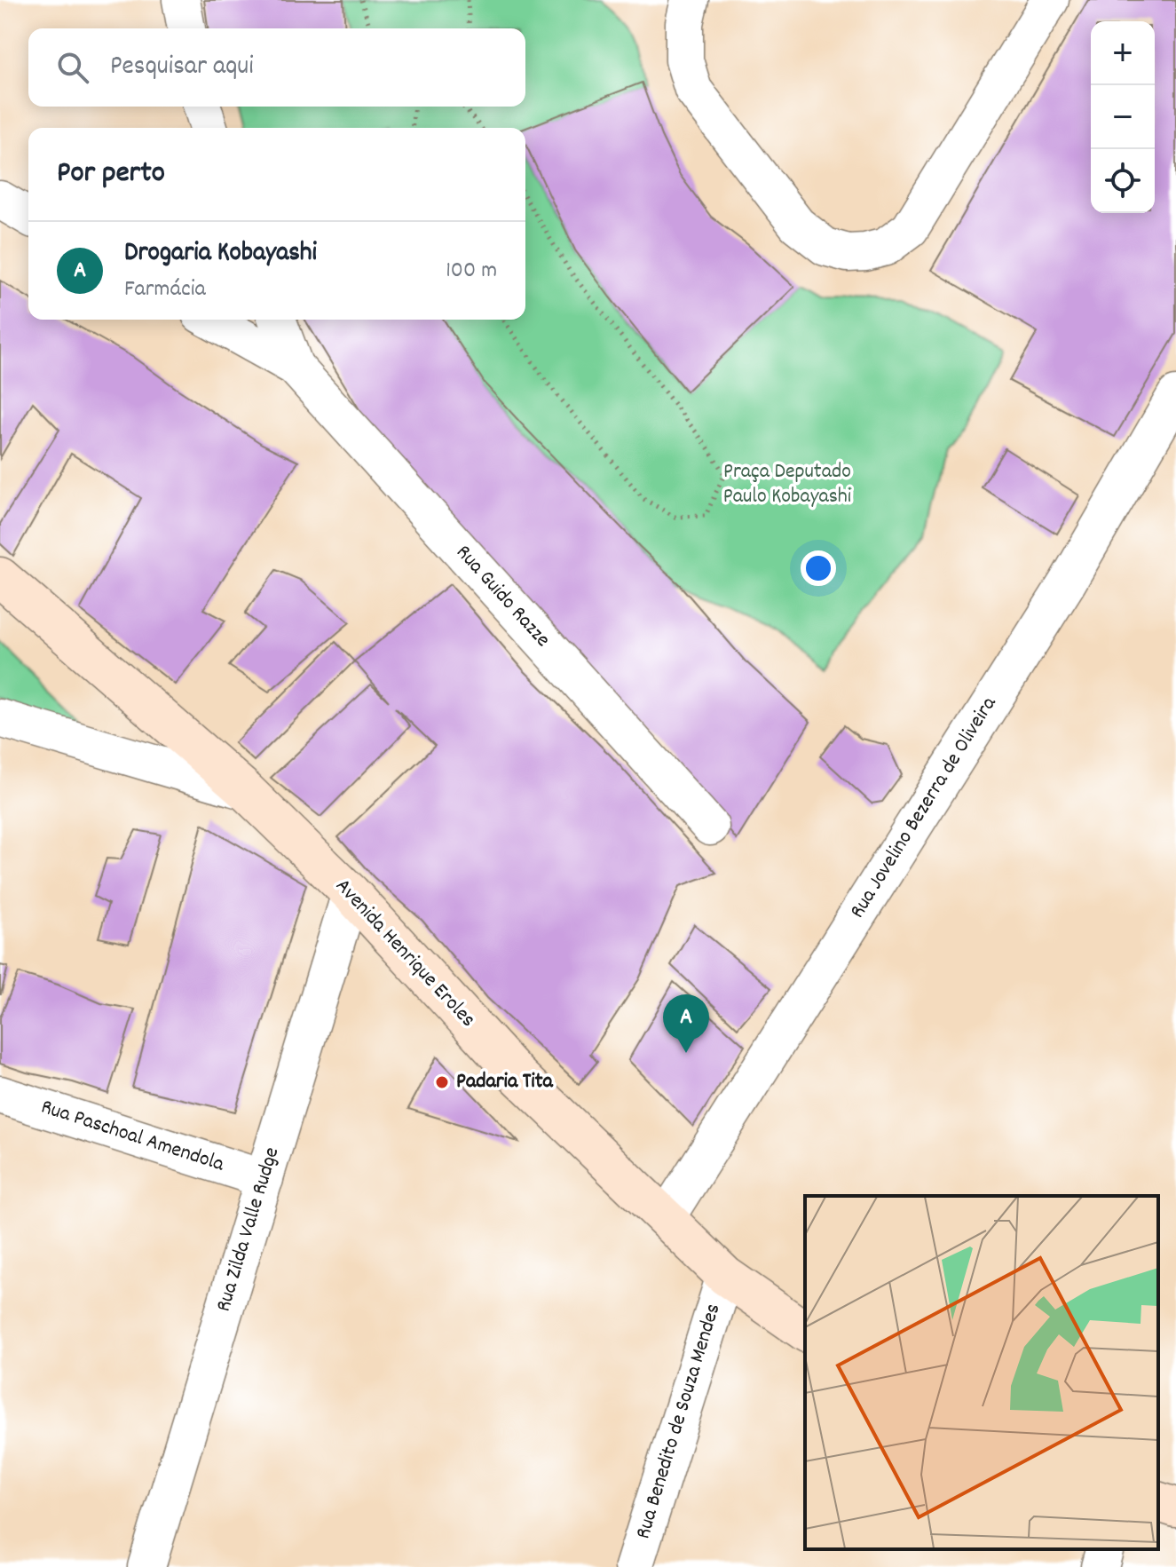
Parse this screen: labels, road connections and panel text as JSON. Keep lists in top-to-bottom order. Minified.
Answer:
{"streets":{"main road":["Avenida Henrique Eroles"],"street":["Rua Guido Razze","Rua Jovelino Bezerra de Oliveira","Rua Paschoal Amendola","Rua Zilda Valle Rudge","Rua Benedito de Souza Mendes"]},"crossings":[["Rua Jovelino Bezerra de Oliveira","Avenida Henrique Eroles"],["Avenida Henrique Eroles","Rua Zilda Valle Rudge"],["Avenida Henrique Eroles","Rua Benedito de Souza Mendes"],["Rua Paschoal Amendola","Rua Zilda Valle Rudge"]],"parks":["Praça Deputado Paulo Kobayashi"],"places":["Padaria Tita"],"page":{"map_buttons":["+","−"],"search":"Pesquisar aqui","heading":"Por perto","list":[{"mark":"A","name":"Drogaria Kobayashi","note":"Farmácia","value":"100 m"}],"pins":"A"}}
